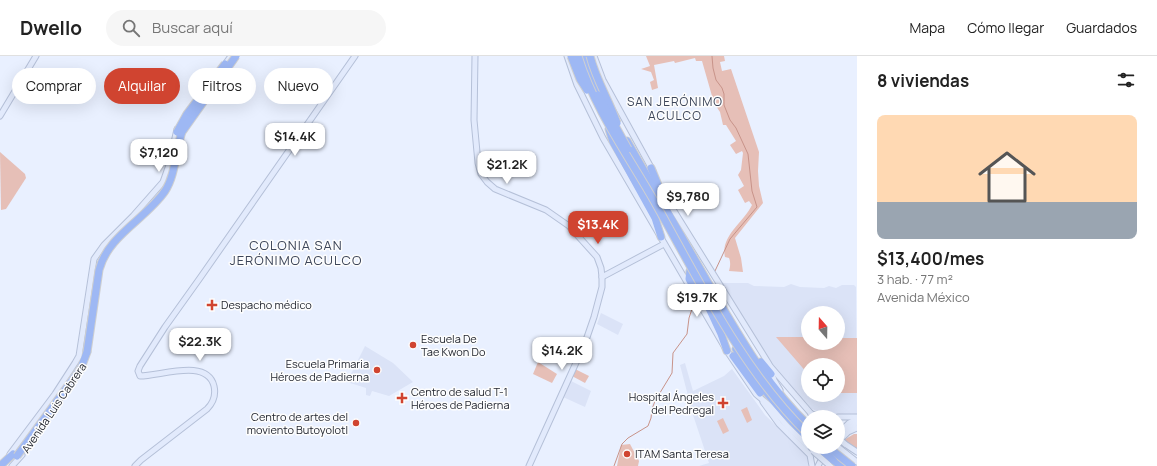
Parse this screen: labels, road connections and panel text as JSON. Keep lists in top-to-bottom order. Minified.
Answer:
{"streets":{"main road":["Avenida Luis Cabrera"]},"districts":["SAN JERÓNIMO ACULCO","COLONIA SAN JERÓNIMO ACULCO"],"places":{"health":["Despacho médico","Centro de salud T-1 Héroes de Padierna","Hospital Ángeles del Pedregal"],"other":["Escuela De Tae Kwon Do","Escuela Primaria Héroes de Padierna","Centro de artes del moviento Butoyolotl","ITAM Santa Teresa"]},"north":"top","page":{"header":"Dwello","search":"Buscar aquí","nav":["Mapa","Cómo llegar","Guardados"],"heading":"8 viviendas","chip":["Comprar","Alquilar","Filtros","Nuevo"],"list":[{"name":"$13,400/mes","note":"3 hab. · 77 m² · Avenida México"}],"price":["$14.4K","$7,120","$21.2K","$9,780","$13.4K","$19.7K","$22.3K","$14.2K"]}}
